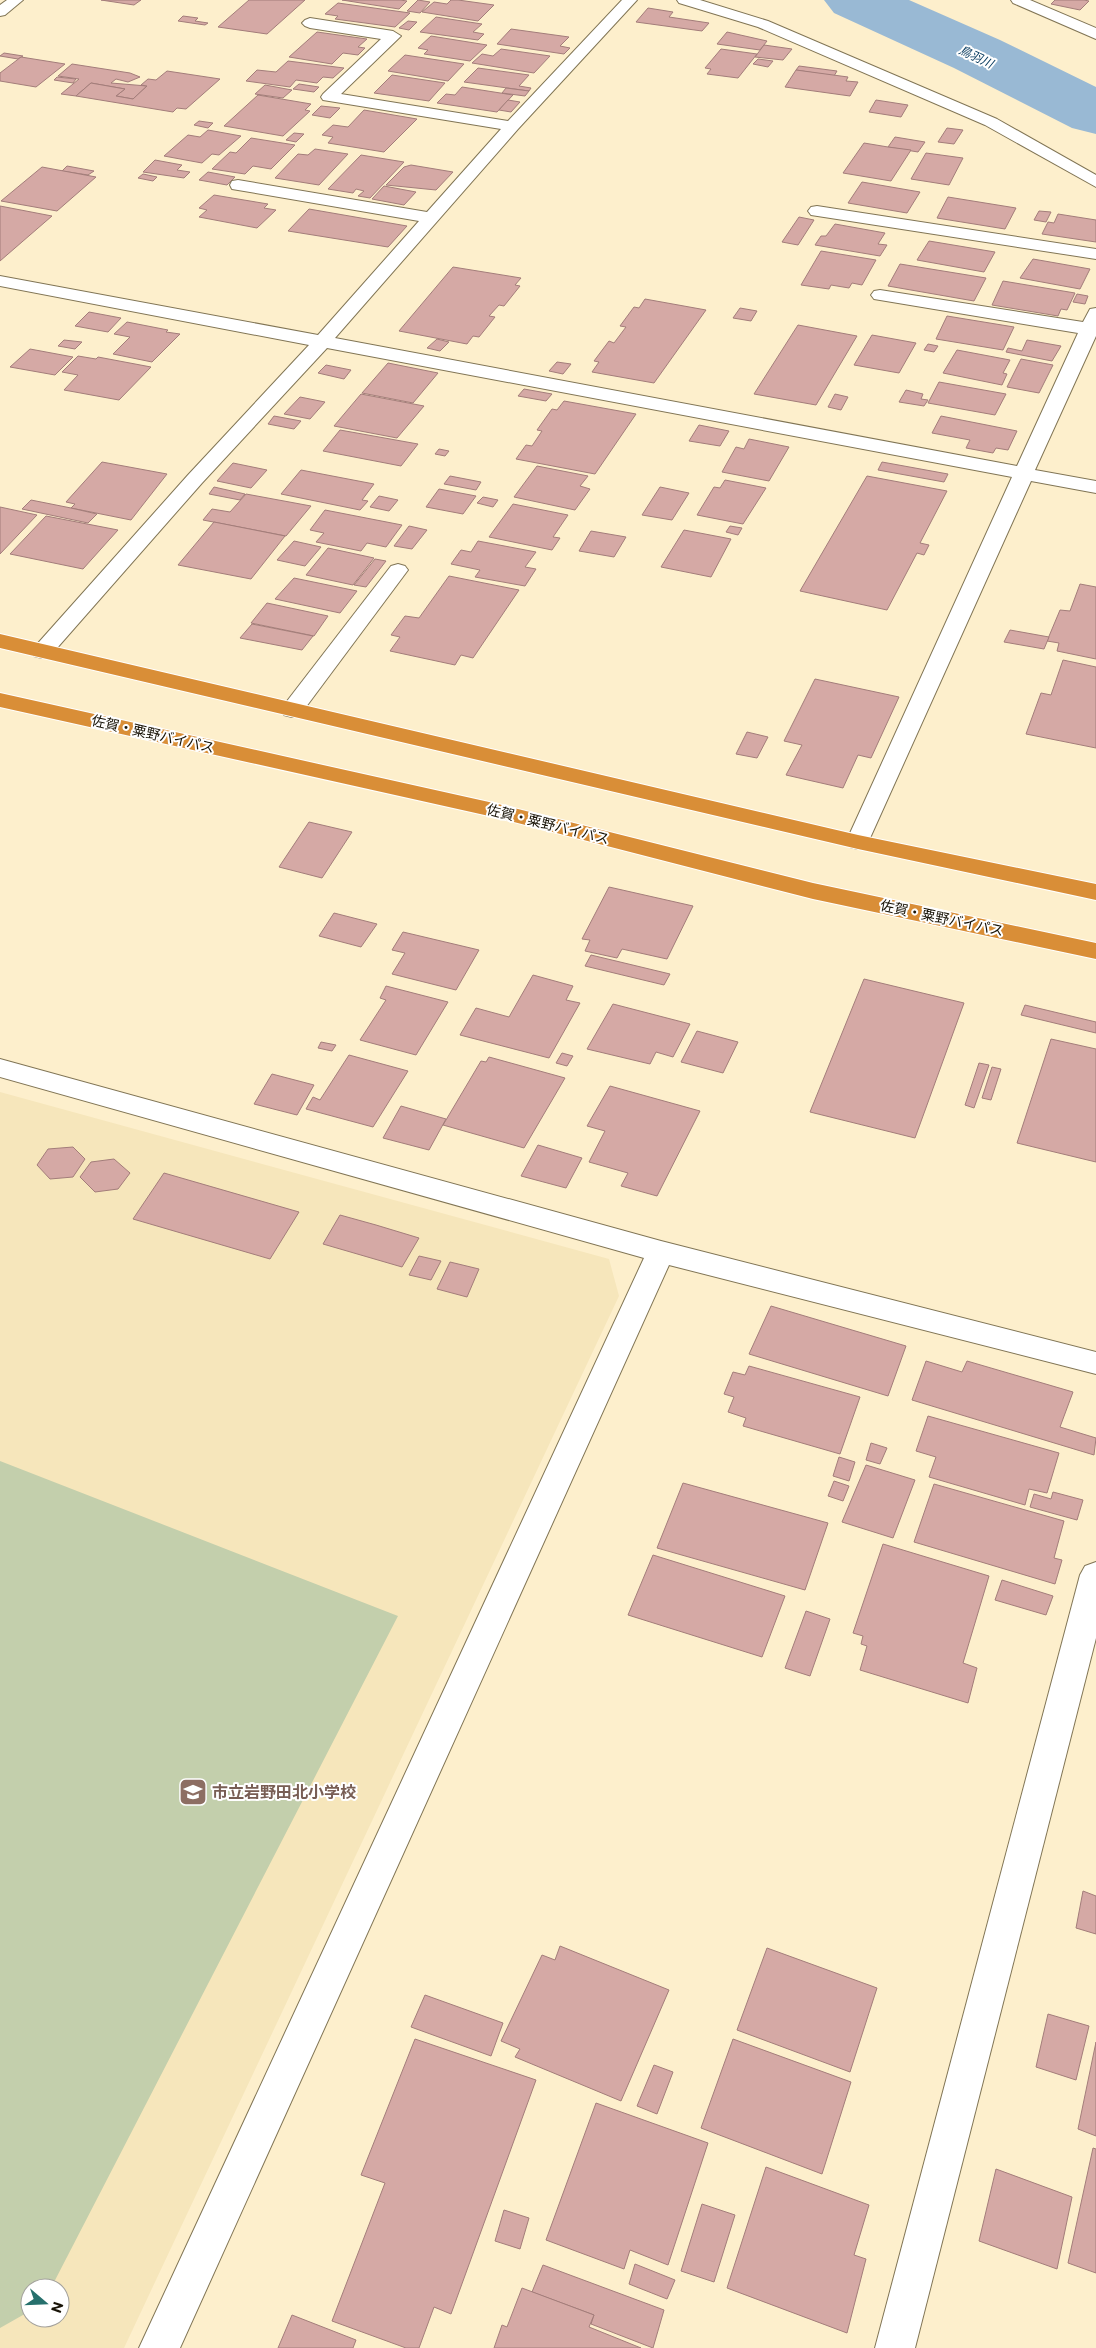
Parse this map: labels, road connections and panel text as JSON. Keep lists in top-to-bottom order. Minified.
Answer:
{"streets":{"highway":["佐賀・粟野バイパス"]},"water":["鳥羽川"],"places":{"school or university":["市立岩野田北小学校"]},"north":"right"}
